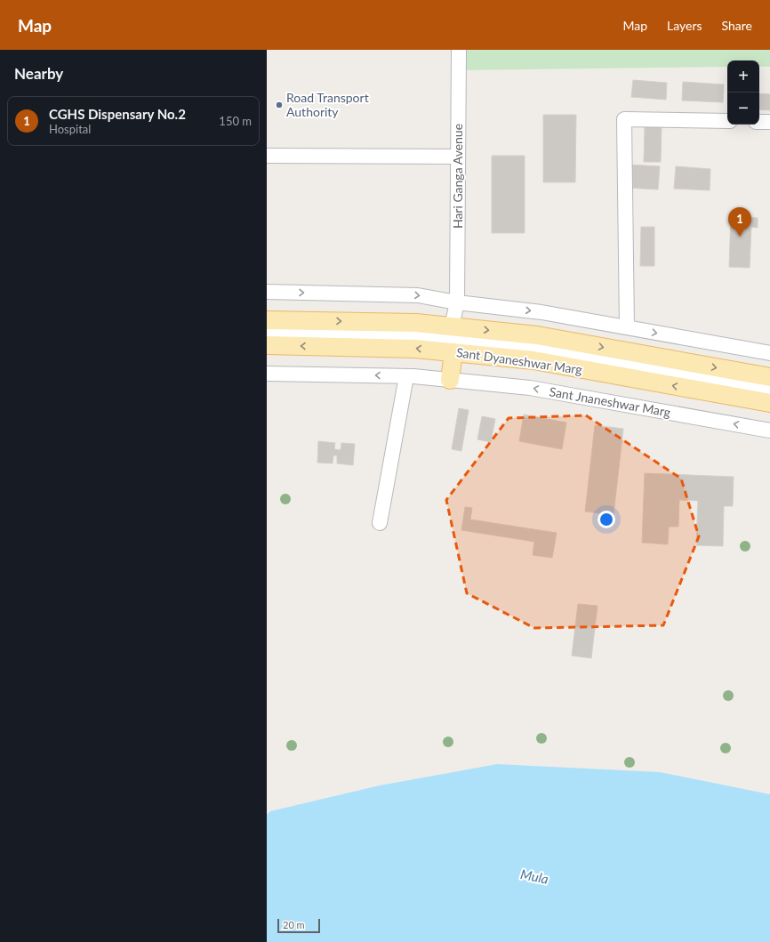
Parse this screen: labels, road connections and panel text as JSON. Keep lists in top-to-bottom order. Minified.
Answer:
{"streets":{"main road":["Sant Dyaneshwar Marg"],"street":["Hari Ganga Avenue","Sant Jnaneshwar Marg"]},"crossings":[["Hari Ganga Avenue","Sant Dyaneshwar Marg"]],"water":["Mula"],"places":["Road Transport Authority"],"scale_bar":"20 m","page":{"header":"Map","nav":["Map","Layers","Share"],"heading":"Nearby","map_buttons":["+","−"],"list":[{"mark":"1","name":"CGHS Dispensary No.2","note":"Hospital","value":"150 m"}],"pins":"1","scale":"20 m"}}
